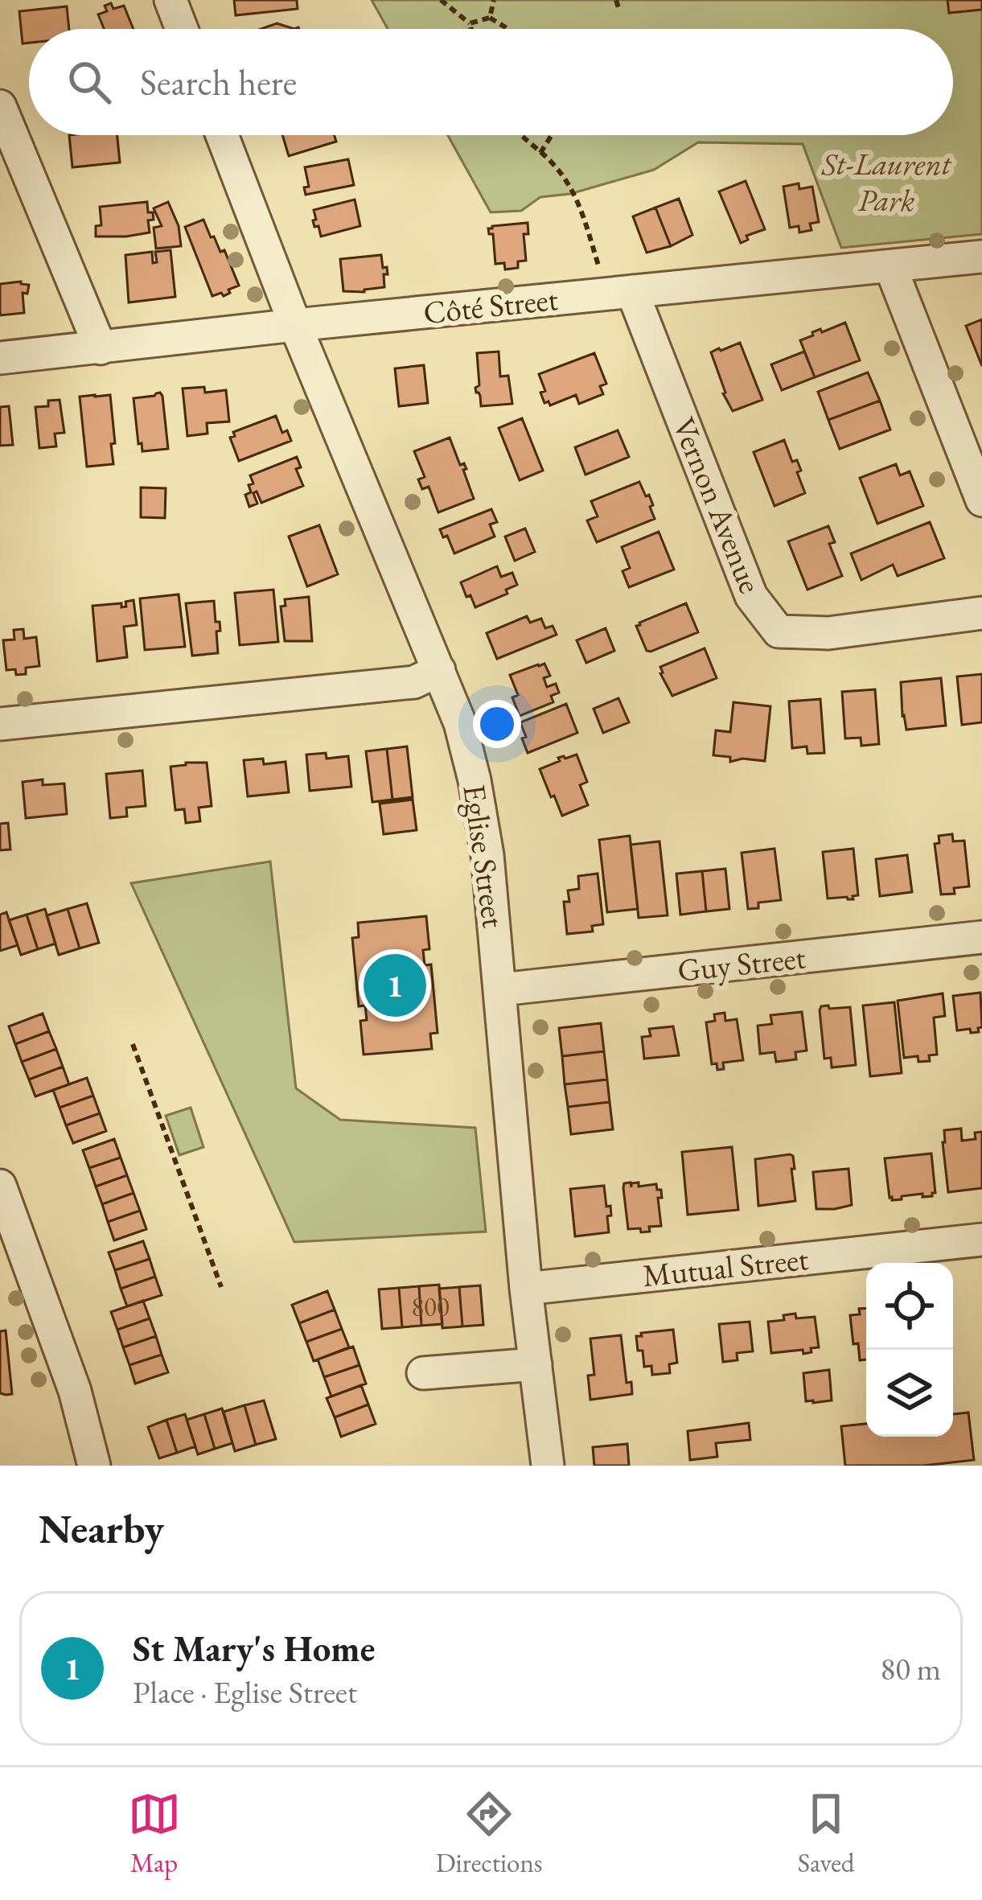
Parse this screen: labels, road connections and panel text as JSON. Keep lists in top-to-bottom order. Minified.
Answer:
{"streets":{"street":["Côté Street","Vernon Avenue","Eglise Street","Guy Street","Mutual Street"]},"crossings":[["Côté Street","Vernon Avenue"],["Côté Street","Eglise Street"],["Eglise Street","Guy Street"],["Eglise Street","Mutual Street"]],"parks":["St-Laurent Park"],"house_numbers":["800"],"page":{"search":"Search here","pins":"1","heading":"Nearby","list":[{"mark":"1","name":"St Mary's Home","note":"Place · Eglise Street","value":"80 m"}],"nav":["Map","Directions","Saved"]}}
